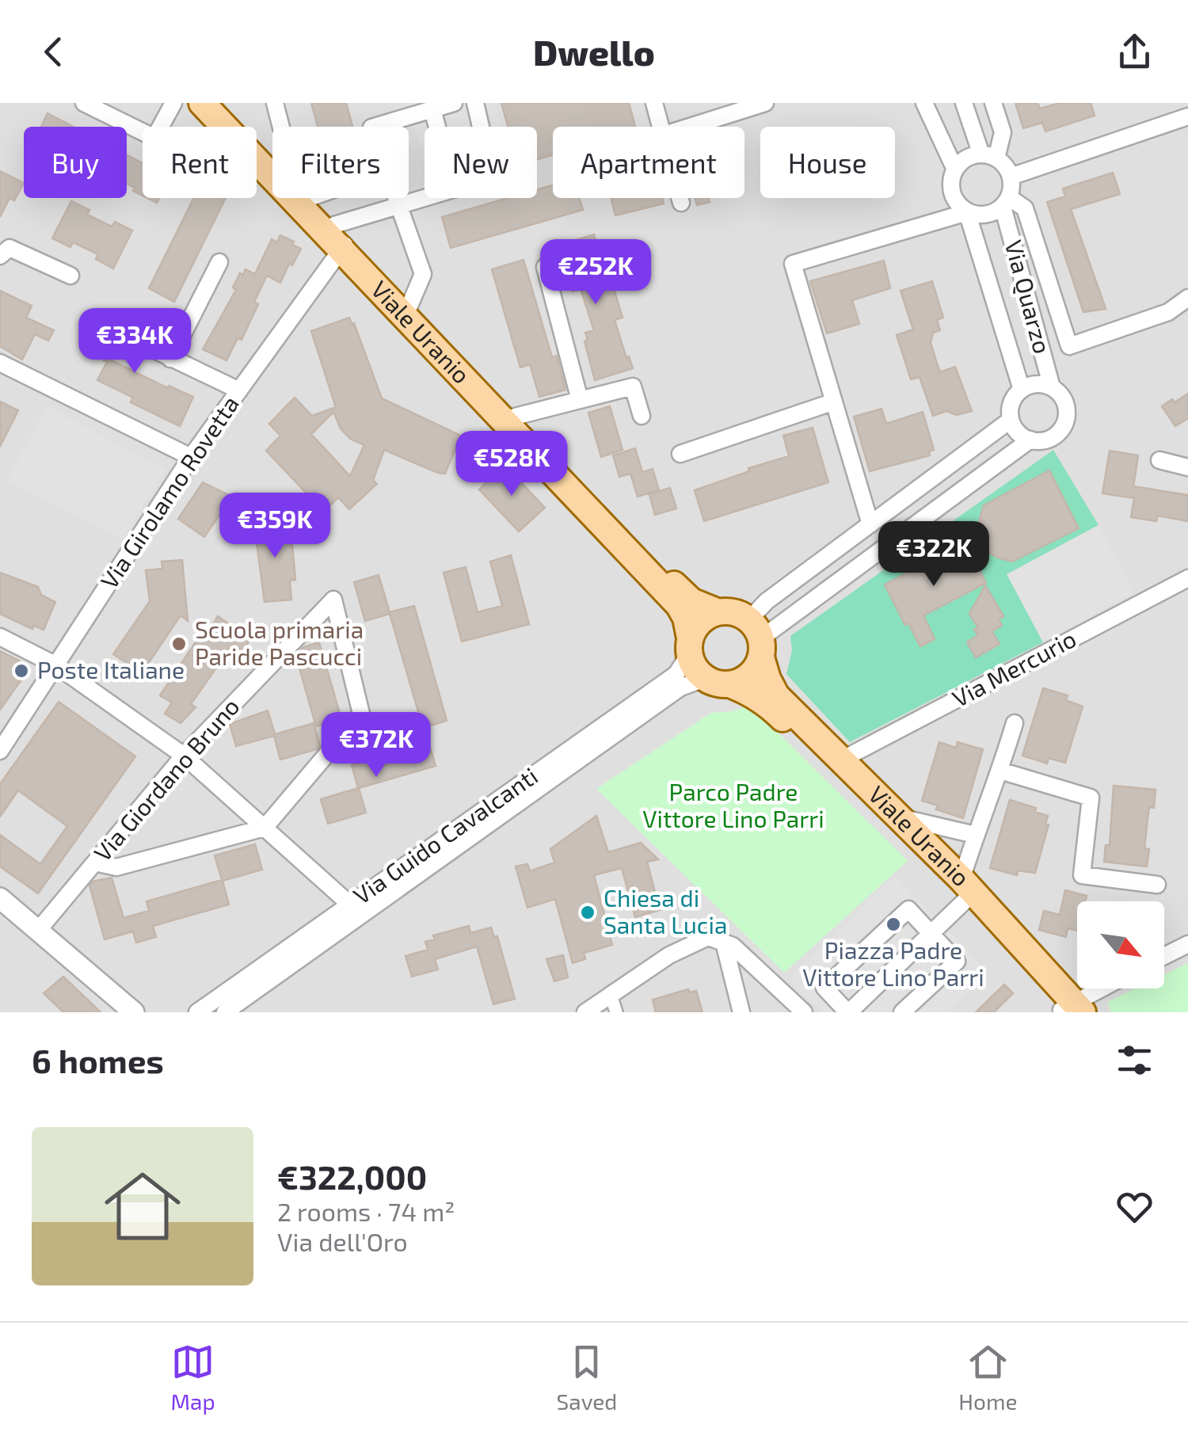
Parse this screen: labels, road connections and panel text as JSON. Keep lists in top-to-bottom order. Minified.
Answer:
{"streets":{"main road":["Viale Uranio"],"street":["Via Quarzo","Via Girolamo Rovetta","Via Mercurio","Via Giordano Bruno","Via Guido Cavalcanti"]},"crossings":[["Viale Uranio","Via Girolamo Rovetta"],["Viale Uranio","Via Mercurio"],["Viale Uranio","Via Guido Cavalcanti"]],"parks":["Parco Padre Vittore Lino Parri"],"places":["Scuola primaria Paride Pascucci","Poste Italiane","Chiesa di Santa Lucia","Piazza Padre Vittore Lino Parri"],"north":"bottom right","page":{"header":"Dwello","chip":["Buy","Rent","Filters","New","Apartment","House"],"price":["€252K","€334K","€528K","€359K","€322K","€372K"],"heading":"6 homes","list":[{"name":"€322,000","note":"2 rooms · 74 m² · Via dell'Oro"}],"tabs":["Map","Saved","Home"]}}
